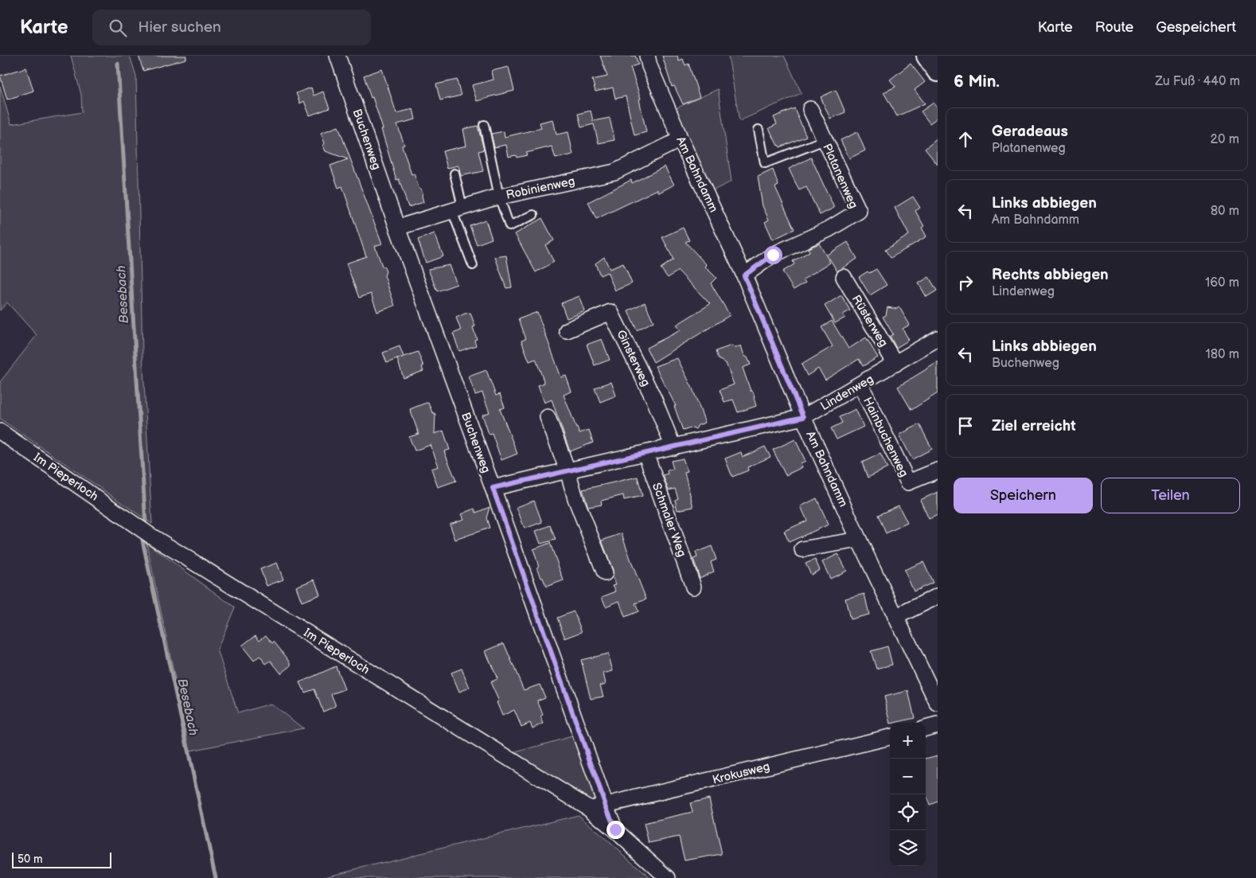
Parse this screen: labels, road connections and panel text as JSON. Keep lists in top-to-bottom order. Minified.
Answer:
{"streets":{"street":["Buchenweg","Am Bahndamm","Platanenweg","Robinienweg","Rüsterweg","Ginsterweg","Lindenweg","Hainbuchenweg","Im Pieperloch","Schmaler Weg","Krokusweg"]},"crossings":[["Buchenweg","Robinienweg"],["Buchenweg","Lindenweg"],["Buchenweg","Im Pieperloch"],["Buchenweg","Krokusweg"],["Am Bahndamm","Platanenweg"],["Am Bahndamm","Robinienweg"],["Am Bahndamm","Lindenweg"],["Rüsterweg","Lindenweg"],["Ginsterweg","Lindenweg"],["Lindenweg","Hainbuchenweg"],["Lindenweg","Schmaler Weg"],["Im Pieperloch","Krokusweg"]],"water":["Besebach"],"scale_bar":"50 m","page":{"header":"Karte","search":"Hier suchen","nav":["Karte","Route","Gespeichert"],"heading":["6 Min.","Zu Fuß · 440 m"],"list":[["Geradeaus","Platanenweg","20 m"],["Links abbiegen","Am Bahndamm","80 m"],["Rechts abbiegen","Lindenweg","160 m"],["Links abbiegen","Buchenweg","180 m"],"Ziel erreicht"],"buttons":["Speichern","Teilen"],"map_buttons":["+","−"],"scale":"50 m"}}
